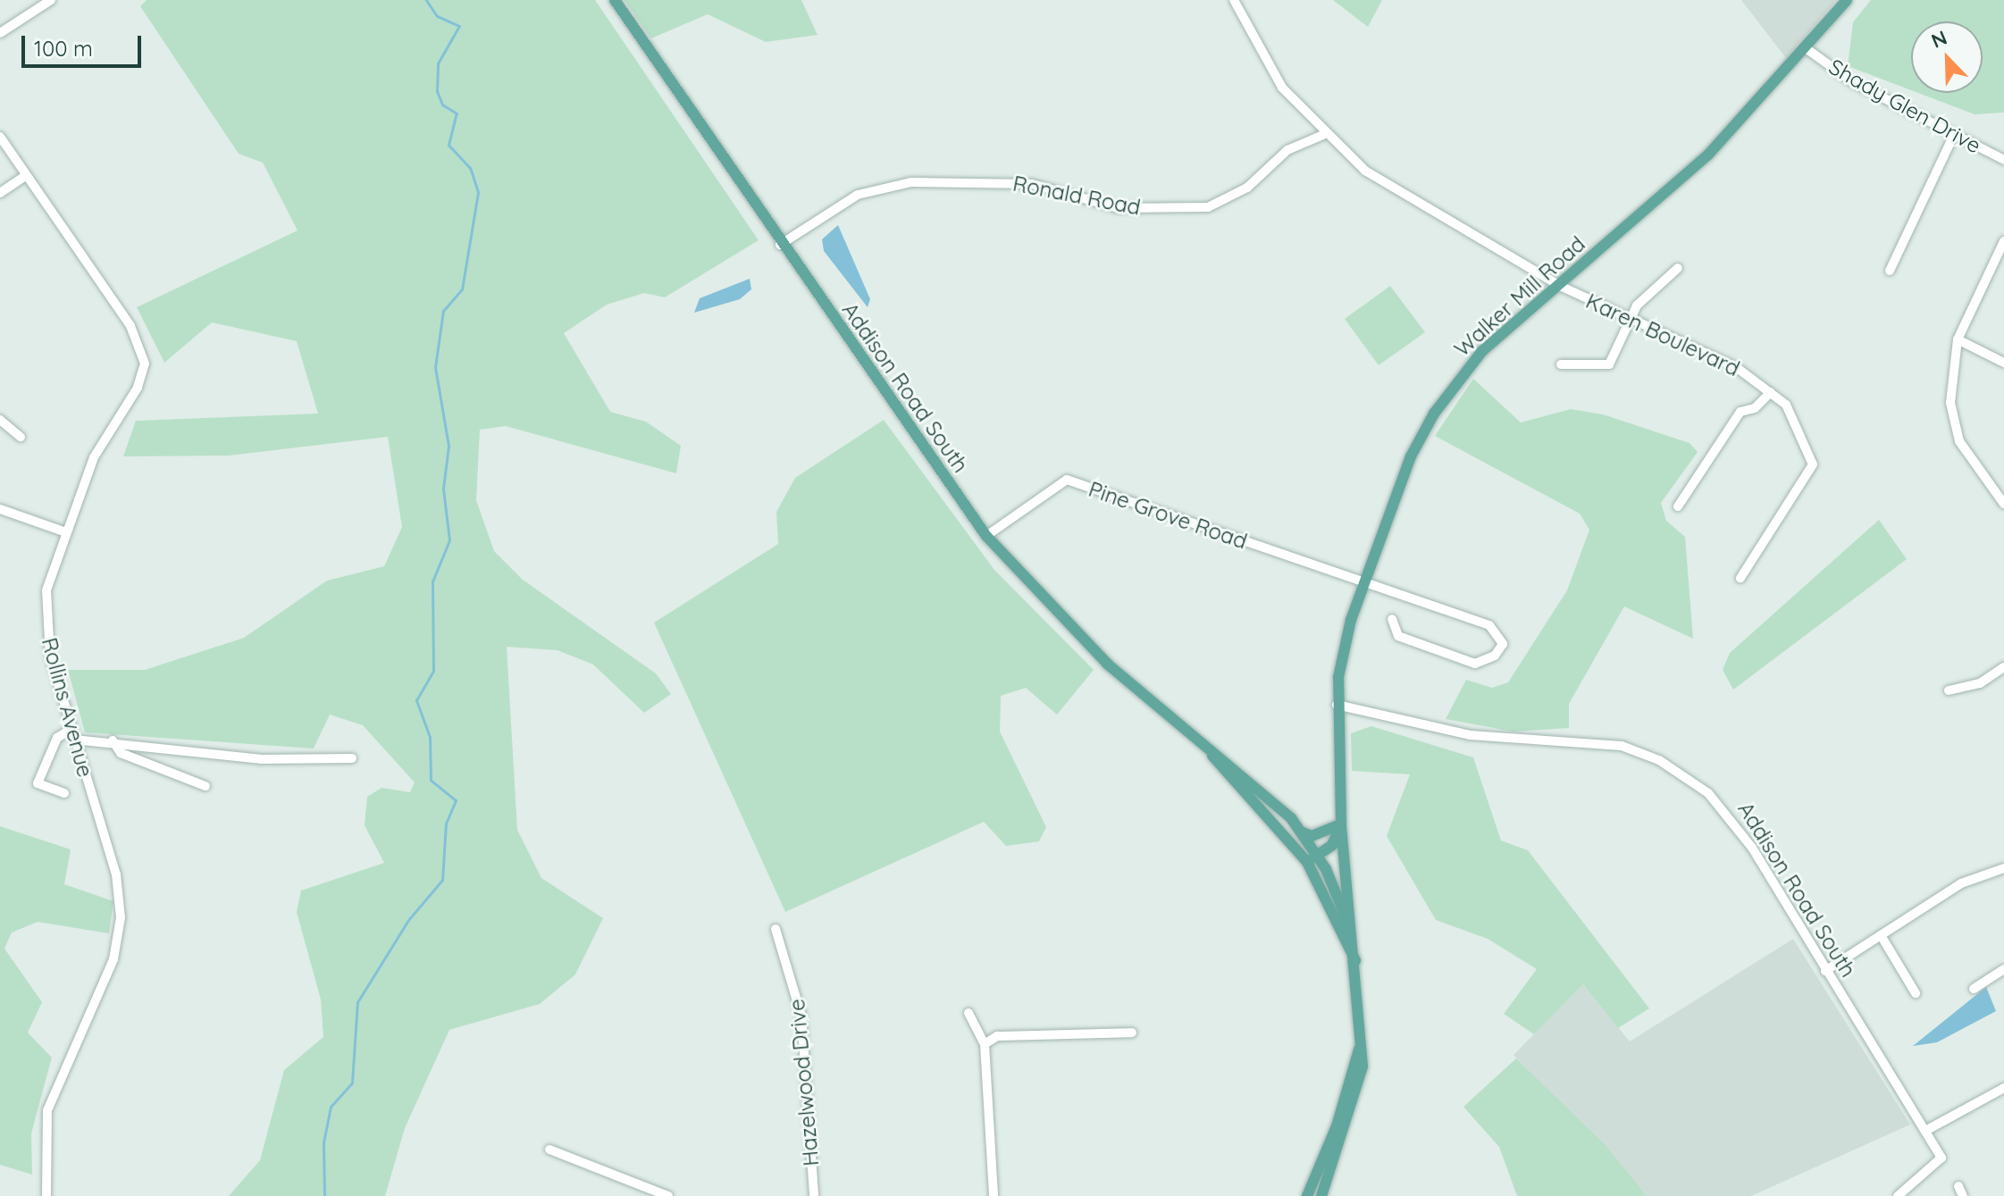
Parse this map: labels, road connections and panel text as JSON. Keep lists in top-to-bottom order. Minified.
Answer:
{"streets":{"main road":["Walker Mill Road","Addison Road South"],"street":["Shady Glen Drive","Ronald Road","Karen Boulevard","Pine Grove Road","Rollins Avenue","Hazelwood Drive"]},"crossings":[["Shady Glen Drive","Walker Mill Road"],["Ronald Road","Karen Boulevard"],["Ronald Road","Addison Road South"],["Walker Mill Road","Karen Boulevard"],["Walker Mill Road","Addison Road South"],["Walker Mill Road","Pine Grove Road"],["Addison Road South","Pine Grove Road"]],"scale_bar":"100 m","north":"top left"}
